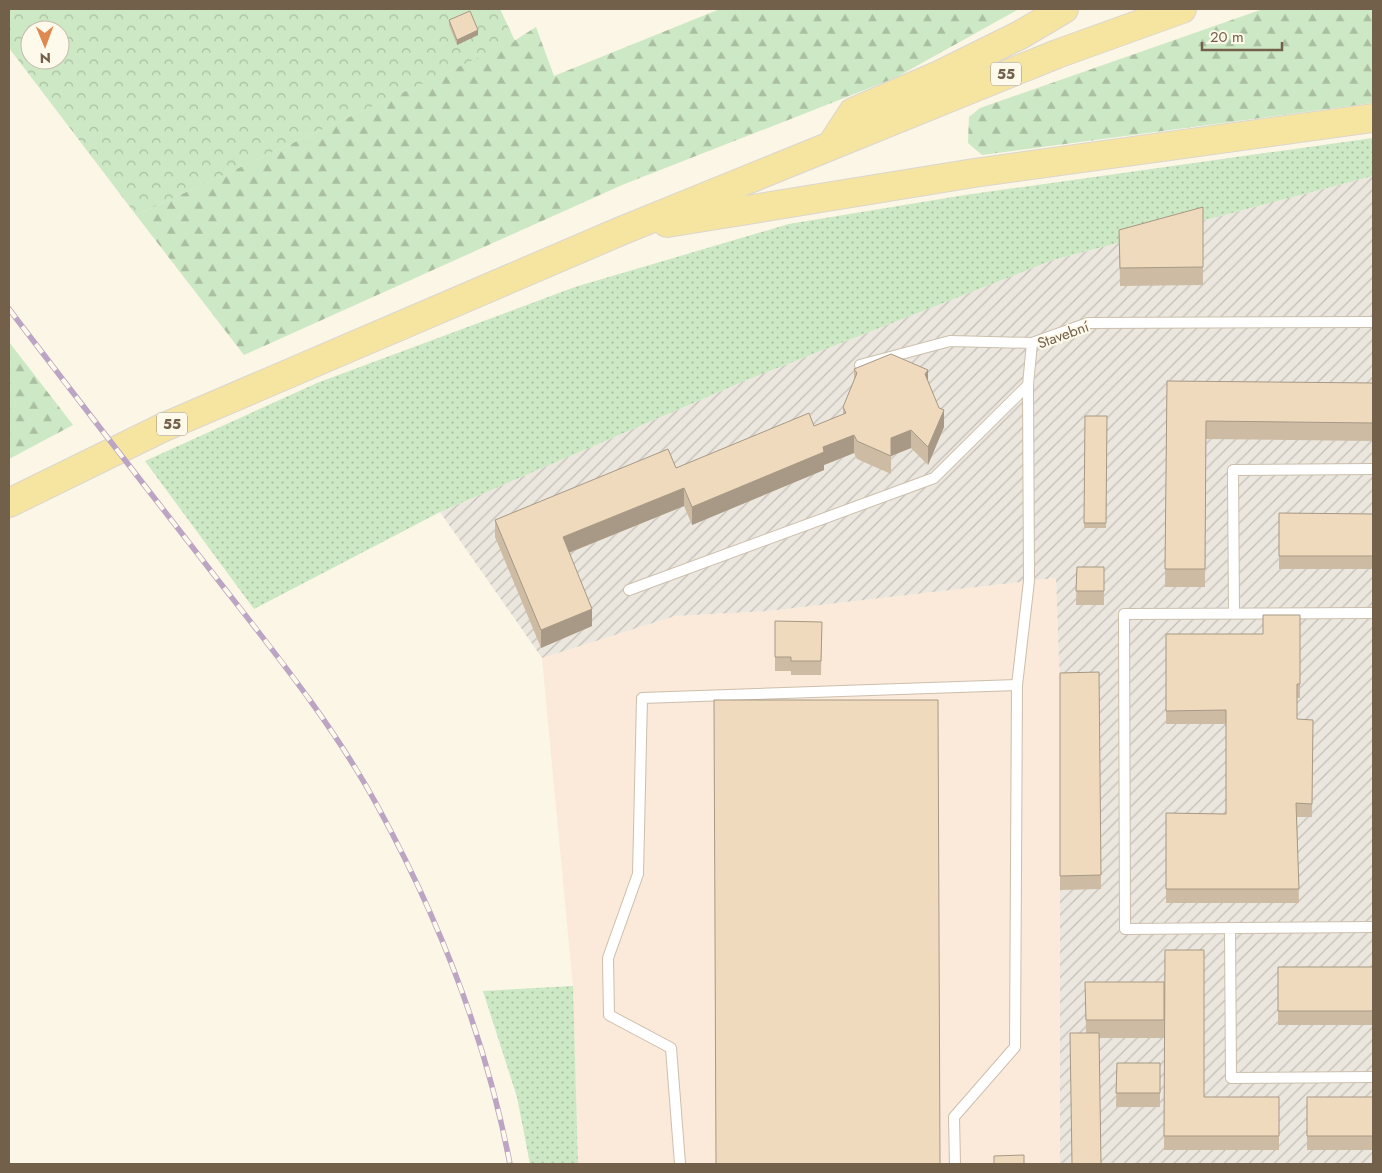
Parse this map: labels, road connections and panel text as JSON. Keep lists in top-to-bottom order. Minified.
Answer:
{"streets":{"main road":["55"],"lane":["Stavební"]},"scale_bar":"20 m","north":"bottom"}
